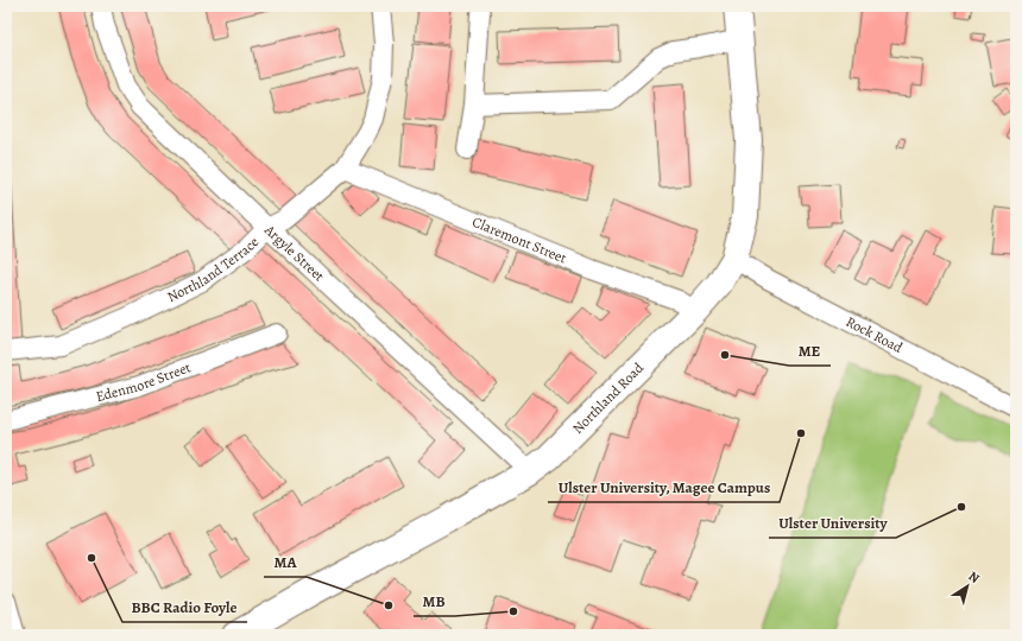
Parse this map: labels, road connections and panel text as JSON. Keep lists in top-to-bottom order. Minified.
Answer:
{"streets":{"main road":["Northland Road"],"street":["Claremont Street","Argyle Street","Northland Terrace","Rock Road","Edenmore Street"]},"crossings":[["Claremont Street","Northland Terrace"],["Claremont Street","Northland Road"],["Argyle Street","Northland Terrace"],["Argyle Street","Northland Road"],["Rock Road","Northland Road"]],"places":["ME","Ulster University, Magee Campus","Ulster University","BBC Radio Foyle","MA","MB"],"north":"top right"}
